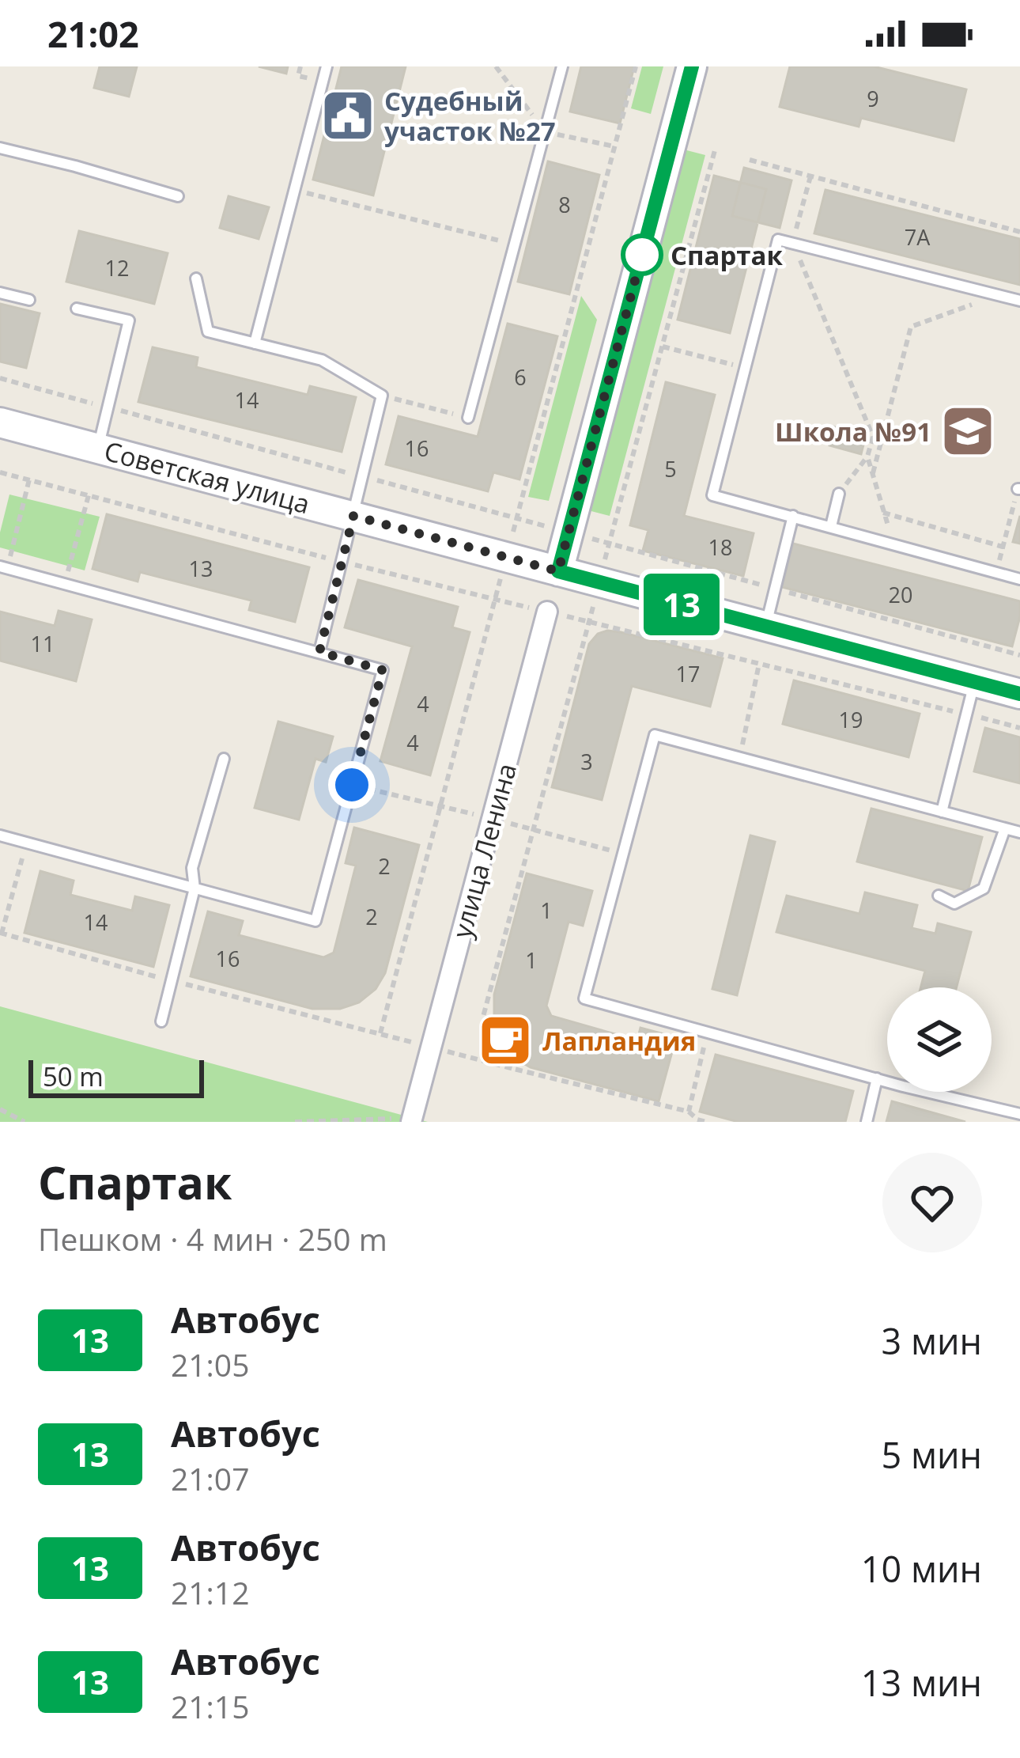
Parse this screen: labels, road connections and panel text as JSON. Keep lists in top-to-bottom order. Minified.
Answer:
{"streets":{"main road":["Советская улица"],"street":["улица Ленина"]},"places":{"public building":["Судебный участок №27"],"other":["Спартак"],"school or university":["Школа №91"],"cafe":["Лапландия"]},"lines":["bus line 13"],"house_numbers":["9","8","7А","12","6","14","16","5","18","13","20","11","17","4","19","4","3","2","1","2","14","16","1"],"scale_bar":"50 m","page":{"status":"21:02","on_map":"13","scale":"50 m","heading":["Спартак","Пешком · 4 мин · 250 m"],"list":[{"mark":"13","name":"Автобус","note":"21:05","value":"3 мин"},{"mark":"13","name":"Автобус","note":"21:07","value":"5 мин"},{"mark":"13","name":"Автобус","note":"21:12","value":"10 мин"},{"mark":"13","name":"Автобус","note":"21:15","value":"13 мин"}]}}
